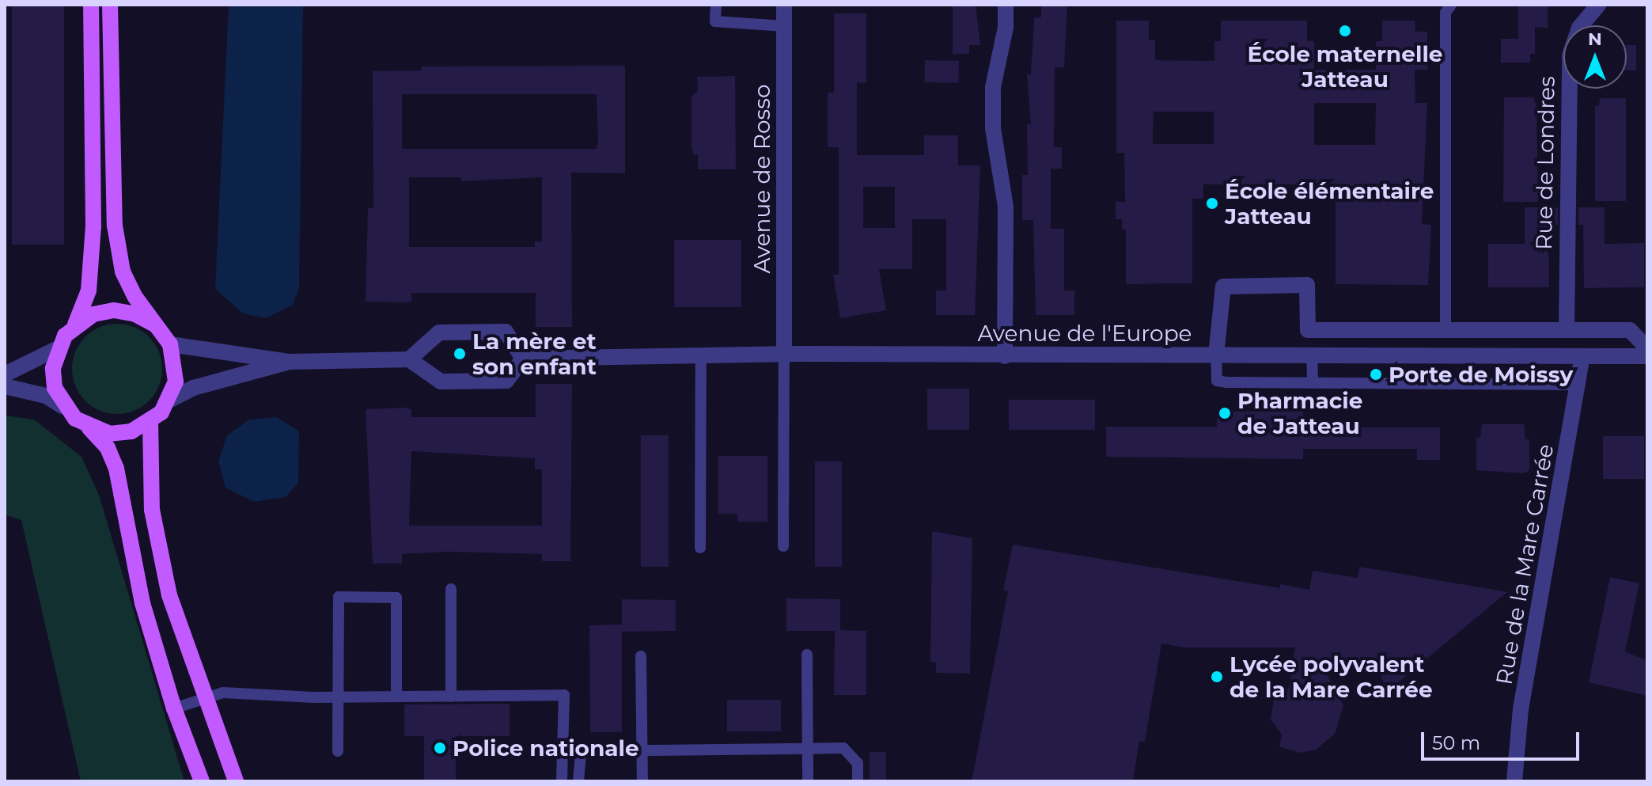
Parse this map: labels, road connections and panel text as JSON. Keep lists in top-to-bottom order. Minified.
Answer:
{"streets":{"street":["Rue de Londres","Avenue de Rosso","Avenue de l'Europe","Rue de la Mare Carrée"]},"crossings":[["Avenue de Rosso","Avenue de l'Europe"],["Avenue de l'Europe","Rue de la Mare Carrée"]],"places":["École maternelle Jatteau","École élémentaire Jatteau","La mère et son enfant","Porte de Moissy","Pharmacie de Jatteau","Lycée polyvalent de la Mare Carrée","Police nationale"],"scale_bar":"50 m","north":"top"}
